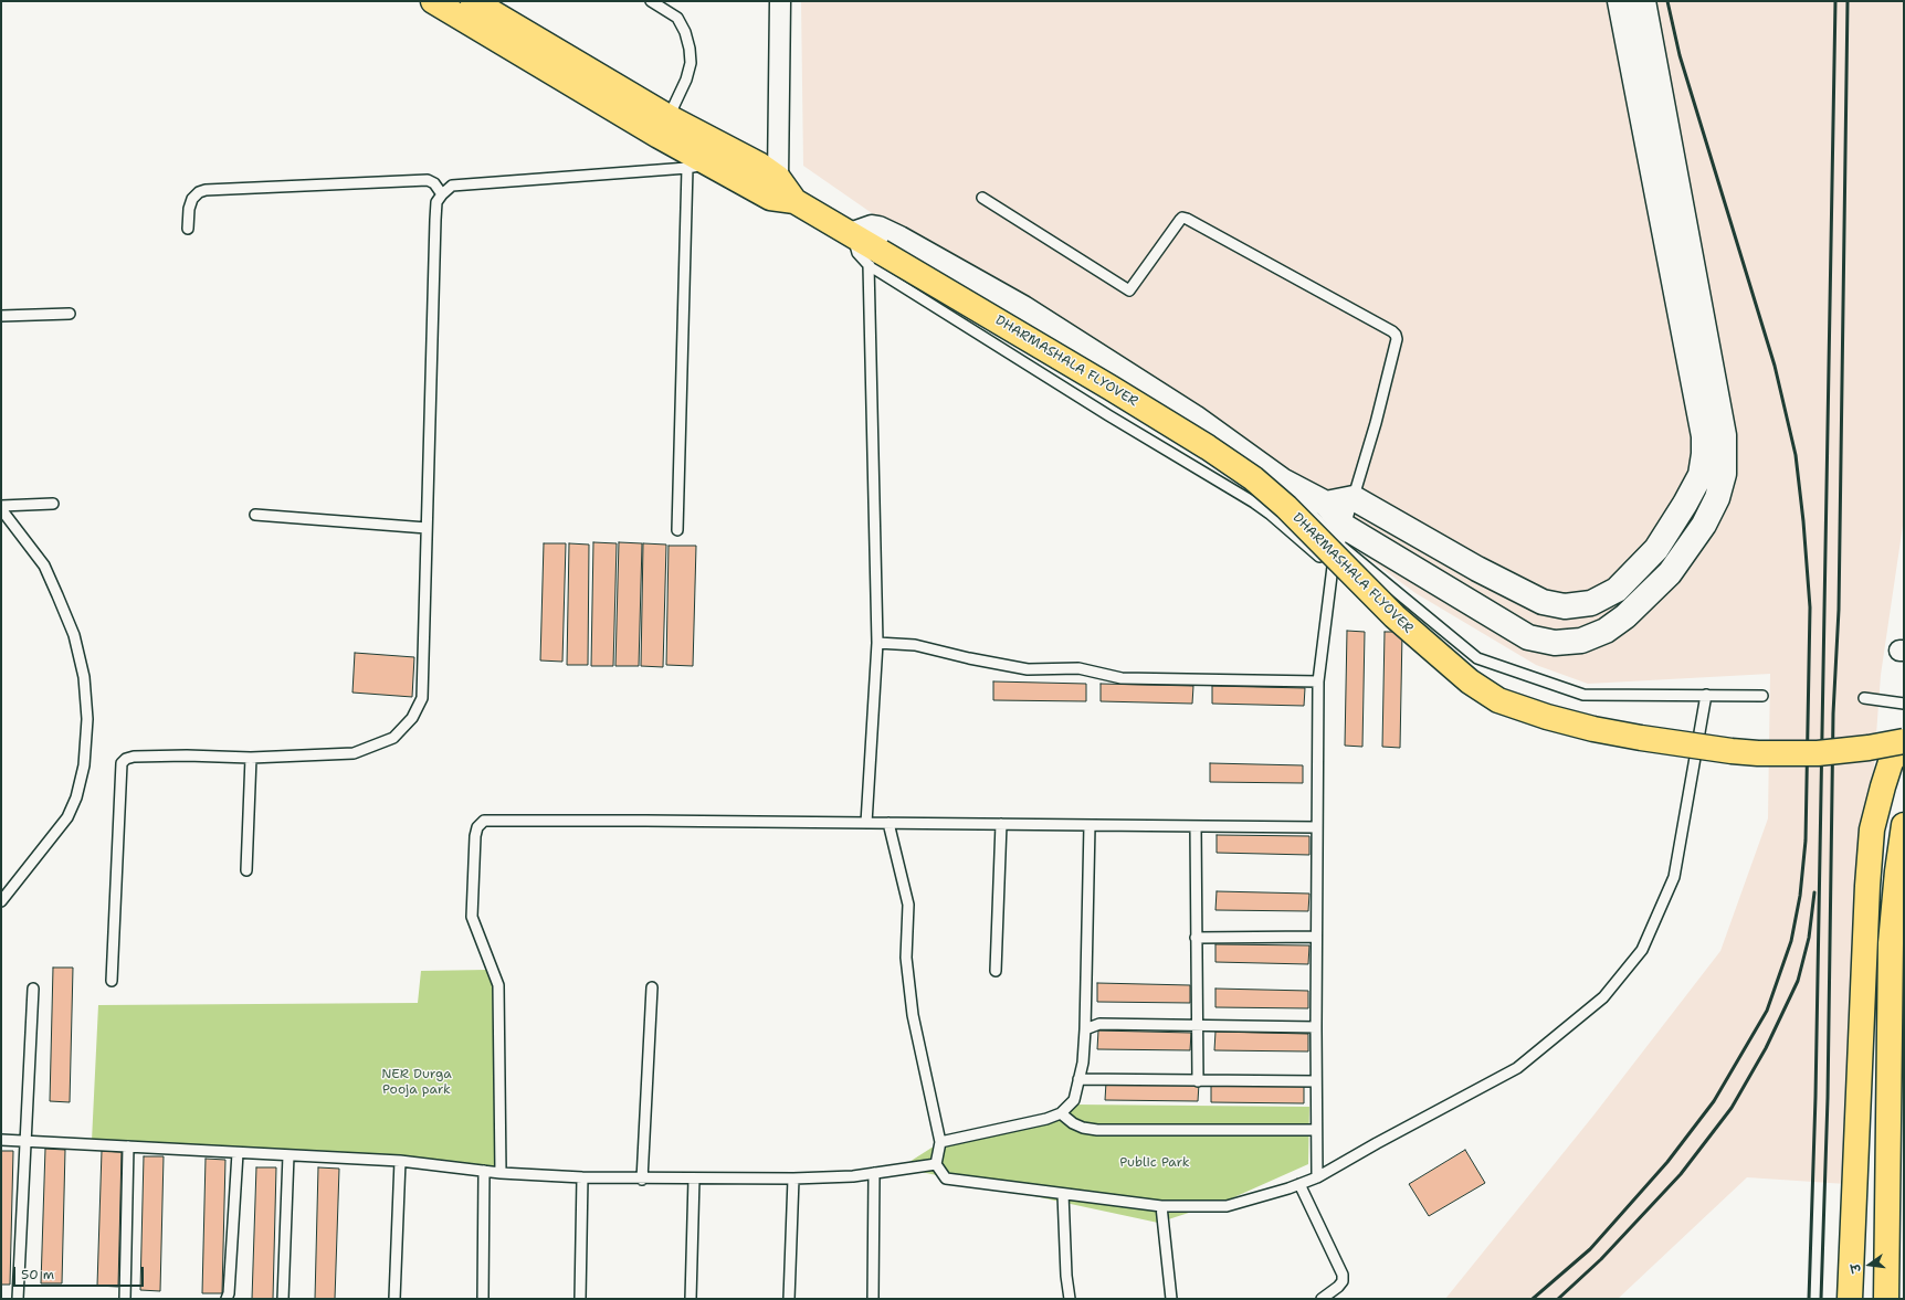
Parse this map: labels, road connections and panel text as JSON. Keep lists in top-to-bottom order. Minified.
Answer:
{"streets":{"main road":["DHARMASHALA FLYOVER"]},"parks":["NER Durga Pooja park","Public Park"],"scale_bar":"50 m","north":"left"}
